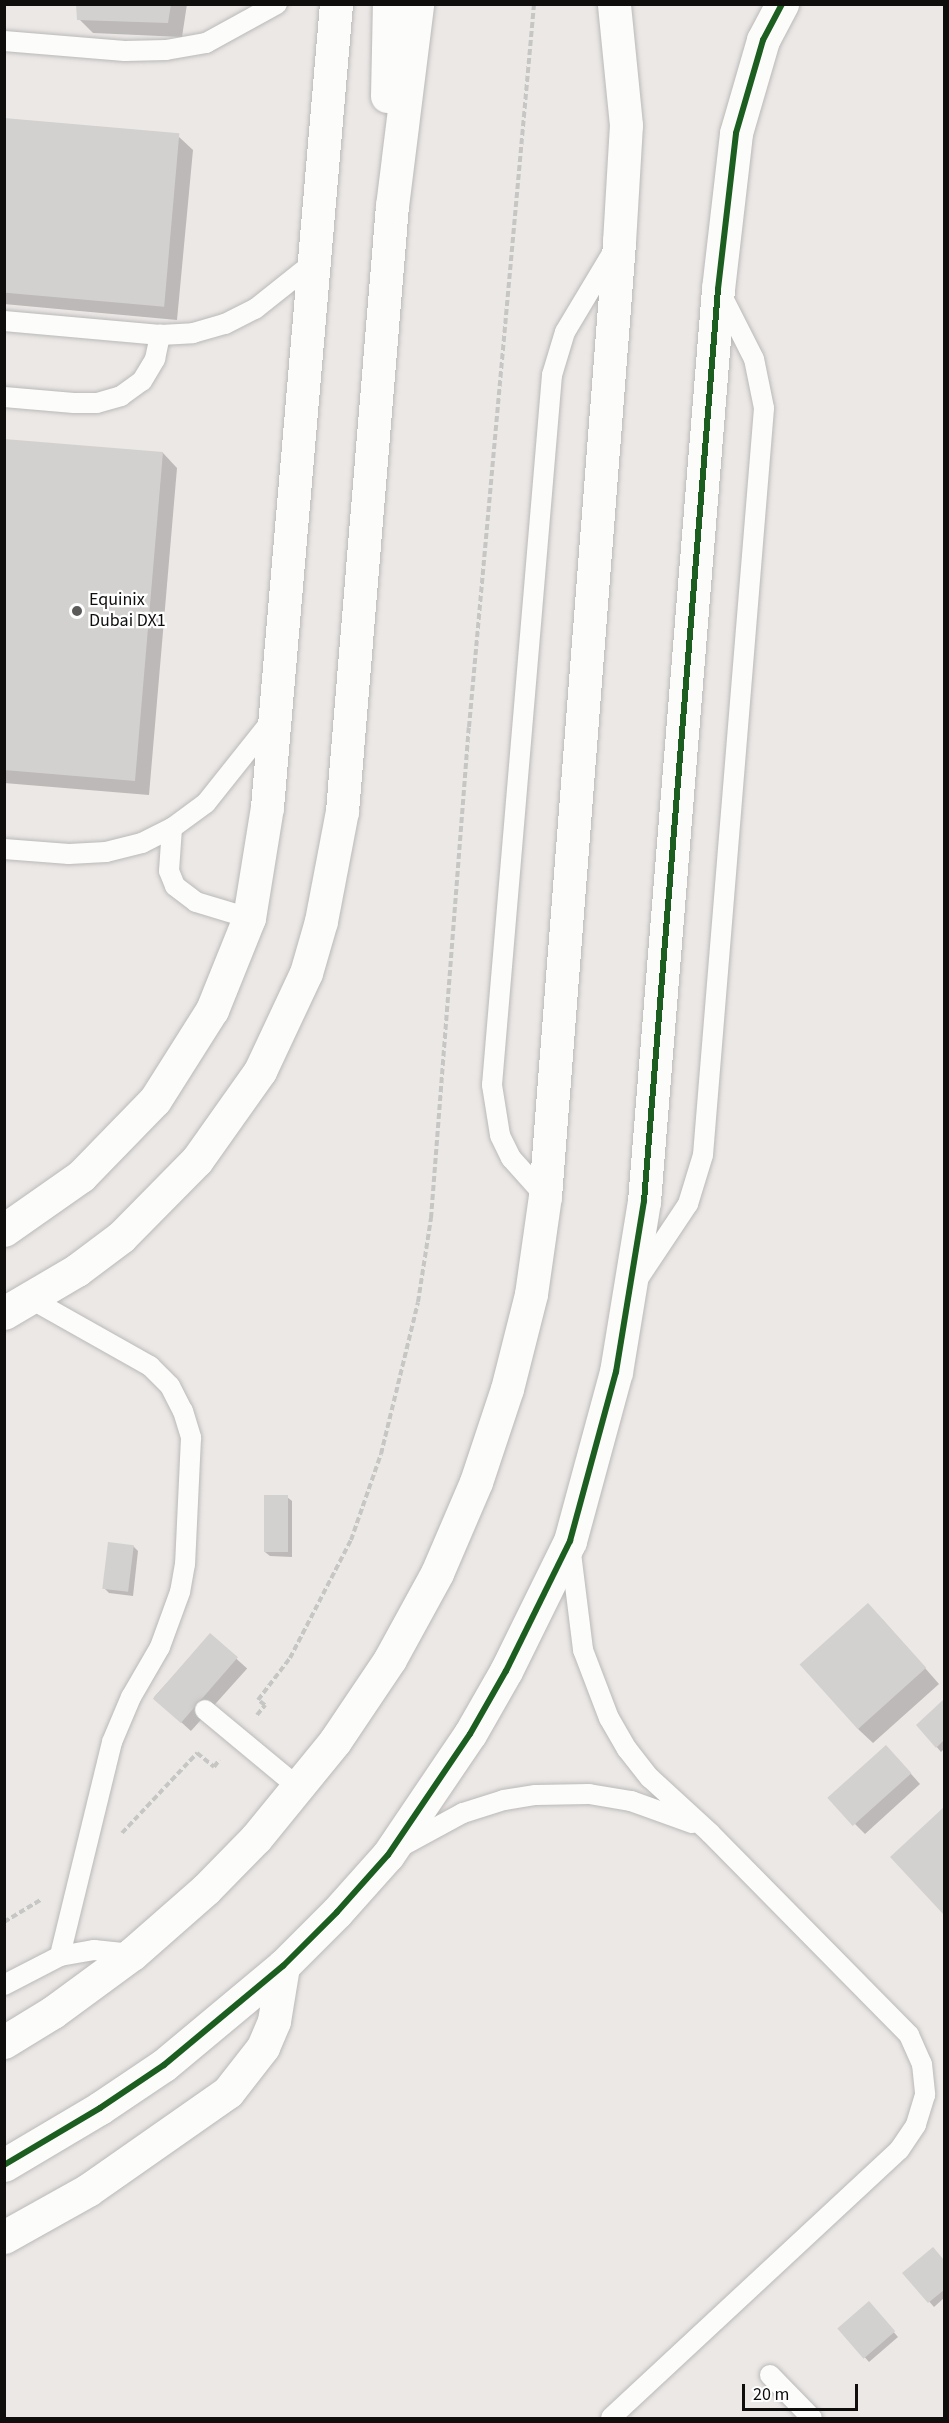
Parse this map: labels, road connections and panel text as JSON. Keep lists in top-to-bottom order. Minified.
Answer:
{"places":["Equinix Dubai DX1"],"scale_bar":"20 m"}
